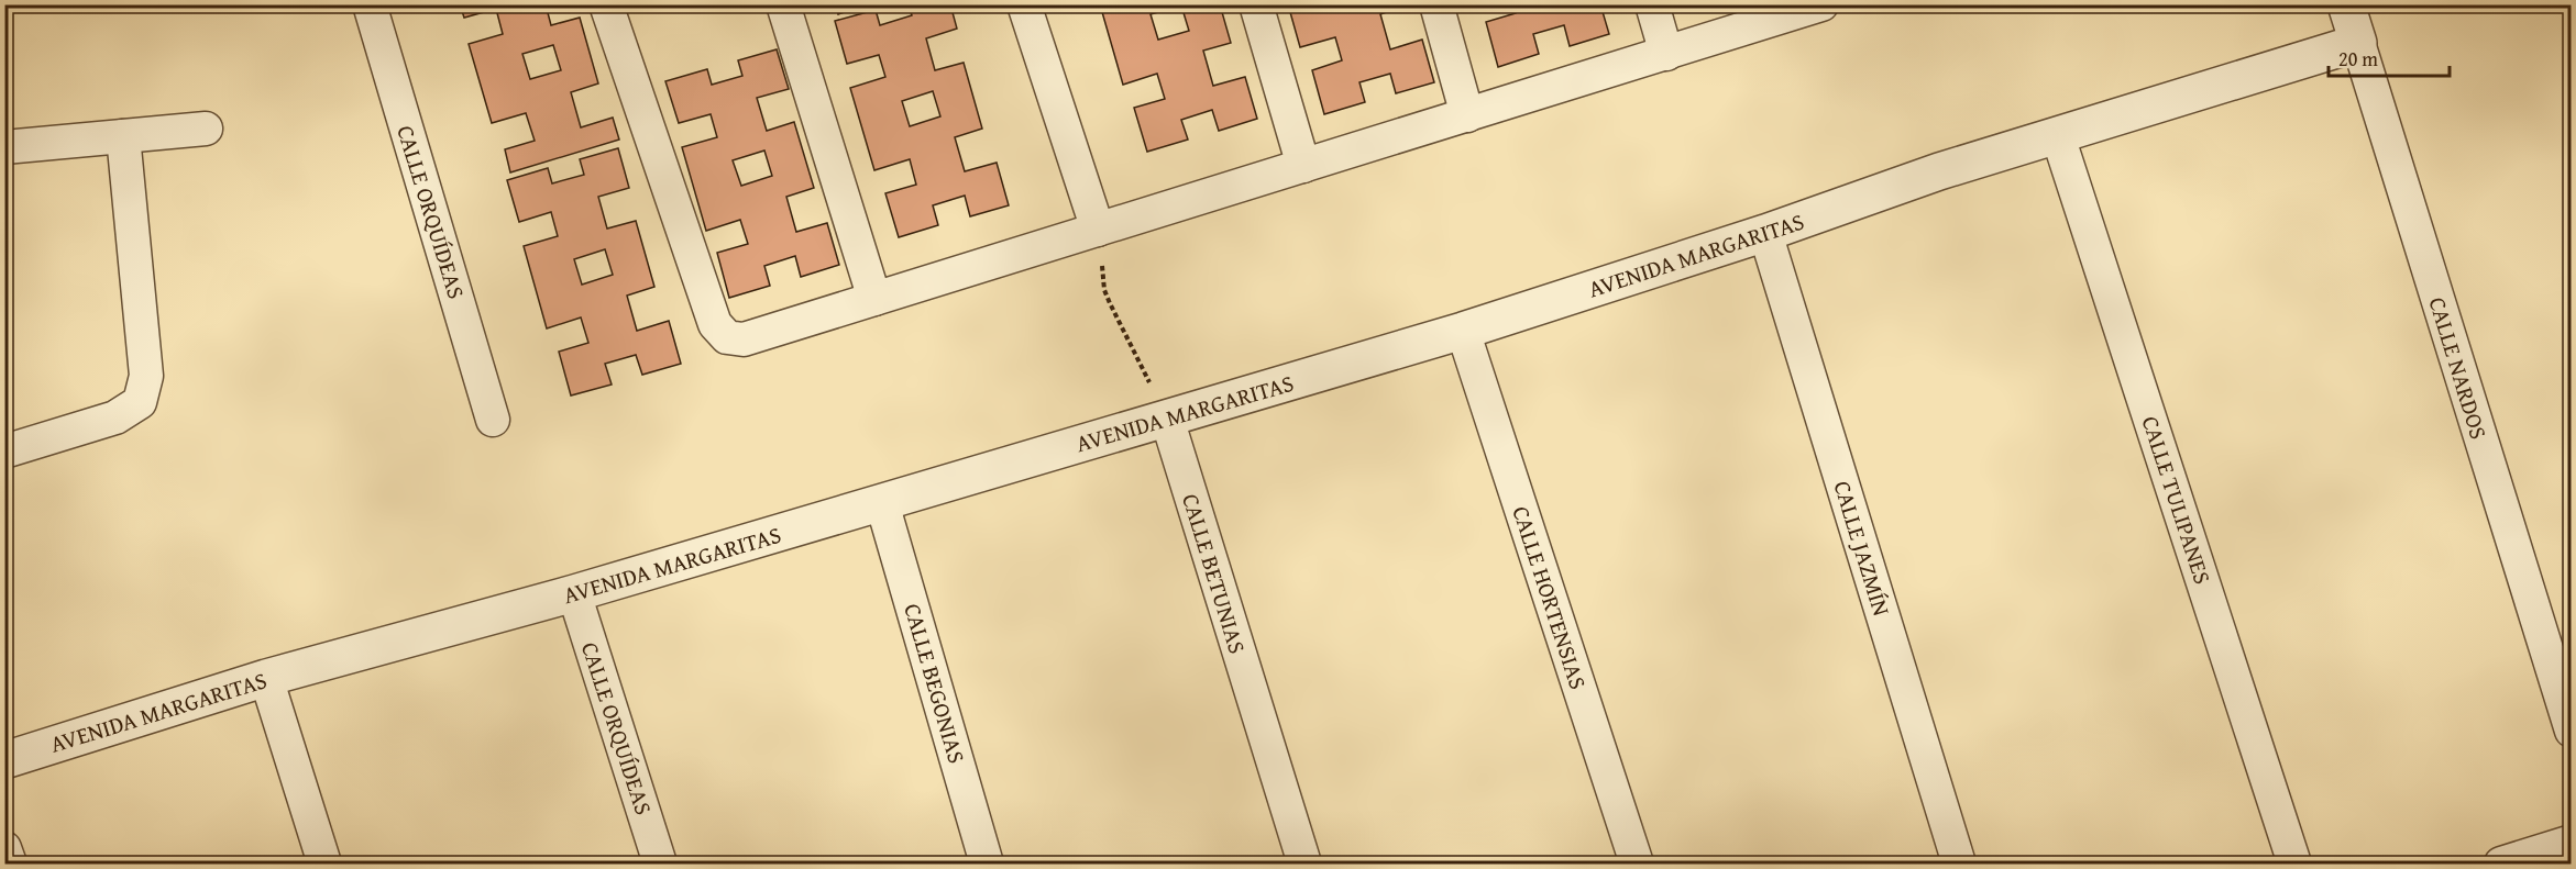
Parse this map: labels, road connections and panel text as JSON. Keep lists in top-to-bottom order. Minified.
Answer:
{"streets":{"street":["CALLE ORQUÍDEAS","AVENIDA MARGARITAS","CALLE NARDOS","CALLE TULIPANES","CALLE JAZMÍN","CALLE BETUNIAS","CALLE HORTENSIAS","CALLE BEGONIAS"]},"crossings":[["CALLE ORQUÍDEAS","AVENIDA MARGARITAS"],["AVENIDA MARGARITAS","CALLE NARDOS"],["AVENIDA MARGARITAS","CALLE TULIPANES"],["AVENIDA MARGARITAS","CALLE JAZMÍN"],["AVENIDA MARGARITAS","CALLE BETUNIAS"],["AVENIDA MARGARITAS","CALLE HORTENSIAS"],["AVENIDA MARGARITAS","CALLE BEGONIAS"]],"scale_bar":"20 m"}
